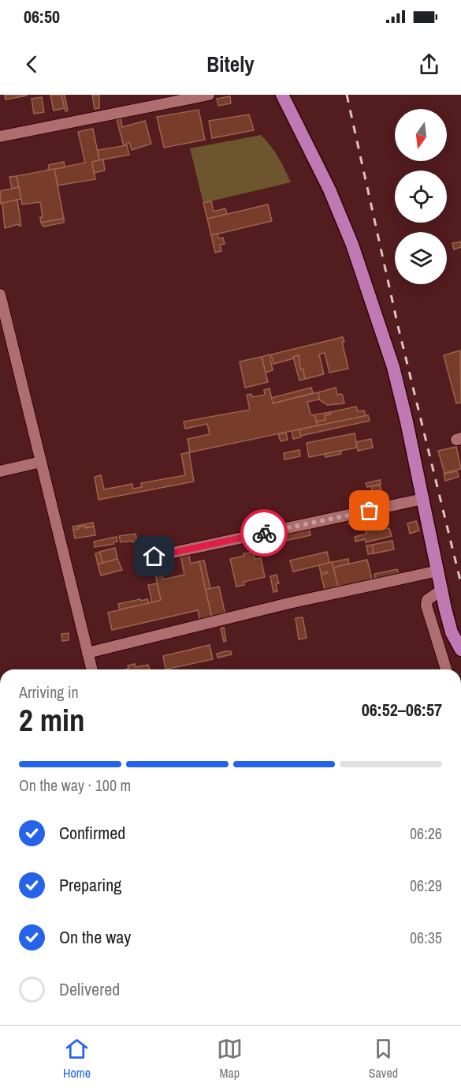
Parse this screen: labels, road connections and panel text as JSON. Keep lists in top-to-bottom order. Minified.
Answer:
{"north":"bottom","page":{"status":"06:50","header":"Bitely","heading":["2 min","Arriving in","06:52–06:57"],"bar":"On the way · 100 m","list":[["Confirmed","06:26"],["Preparing","06:29"],["On the way","06:35"],"Delivered"],"tabs":["Home","Map","Saved"]}}
